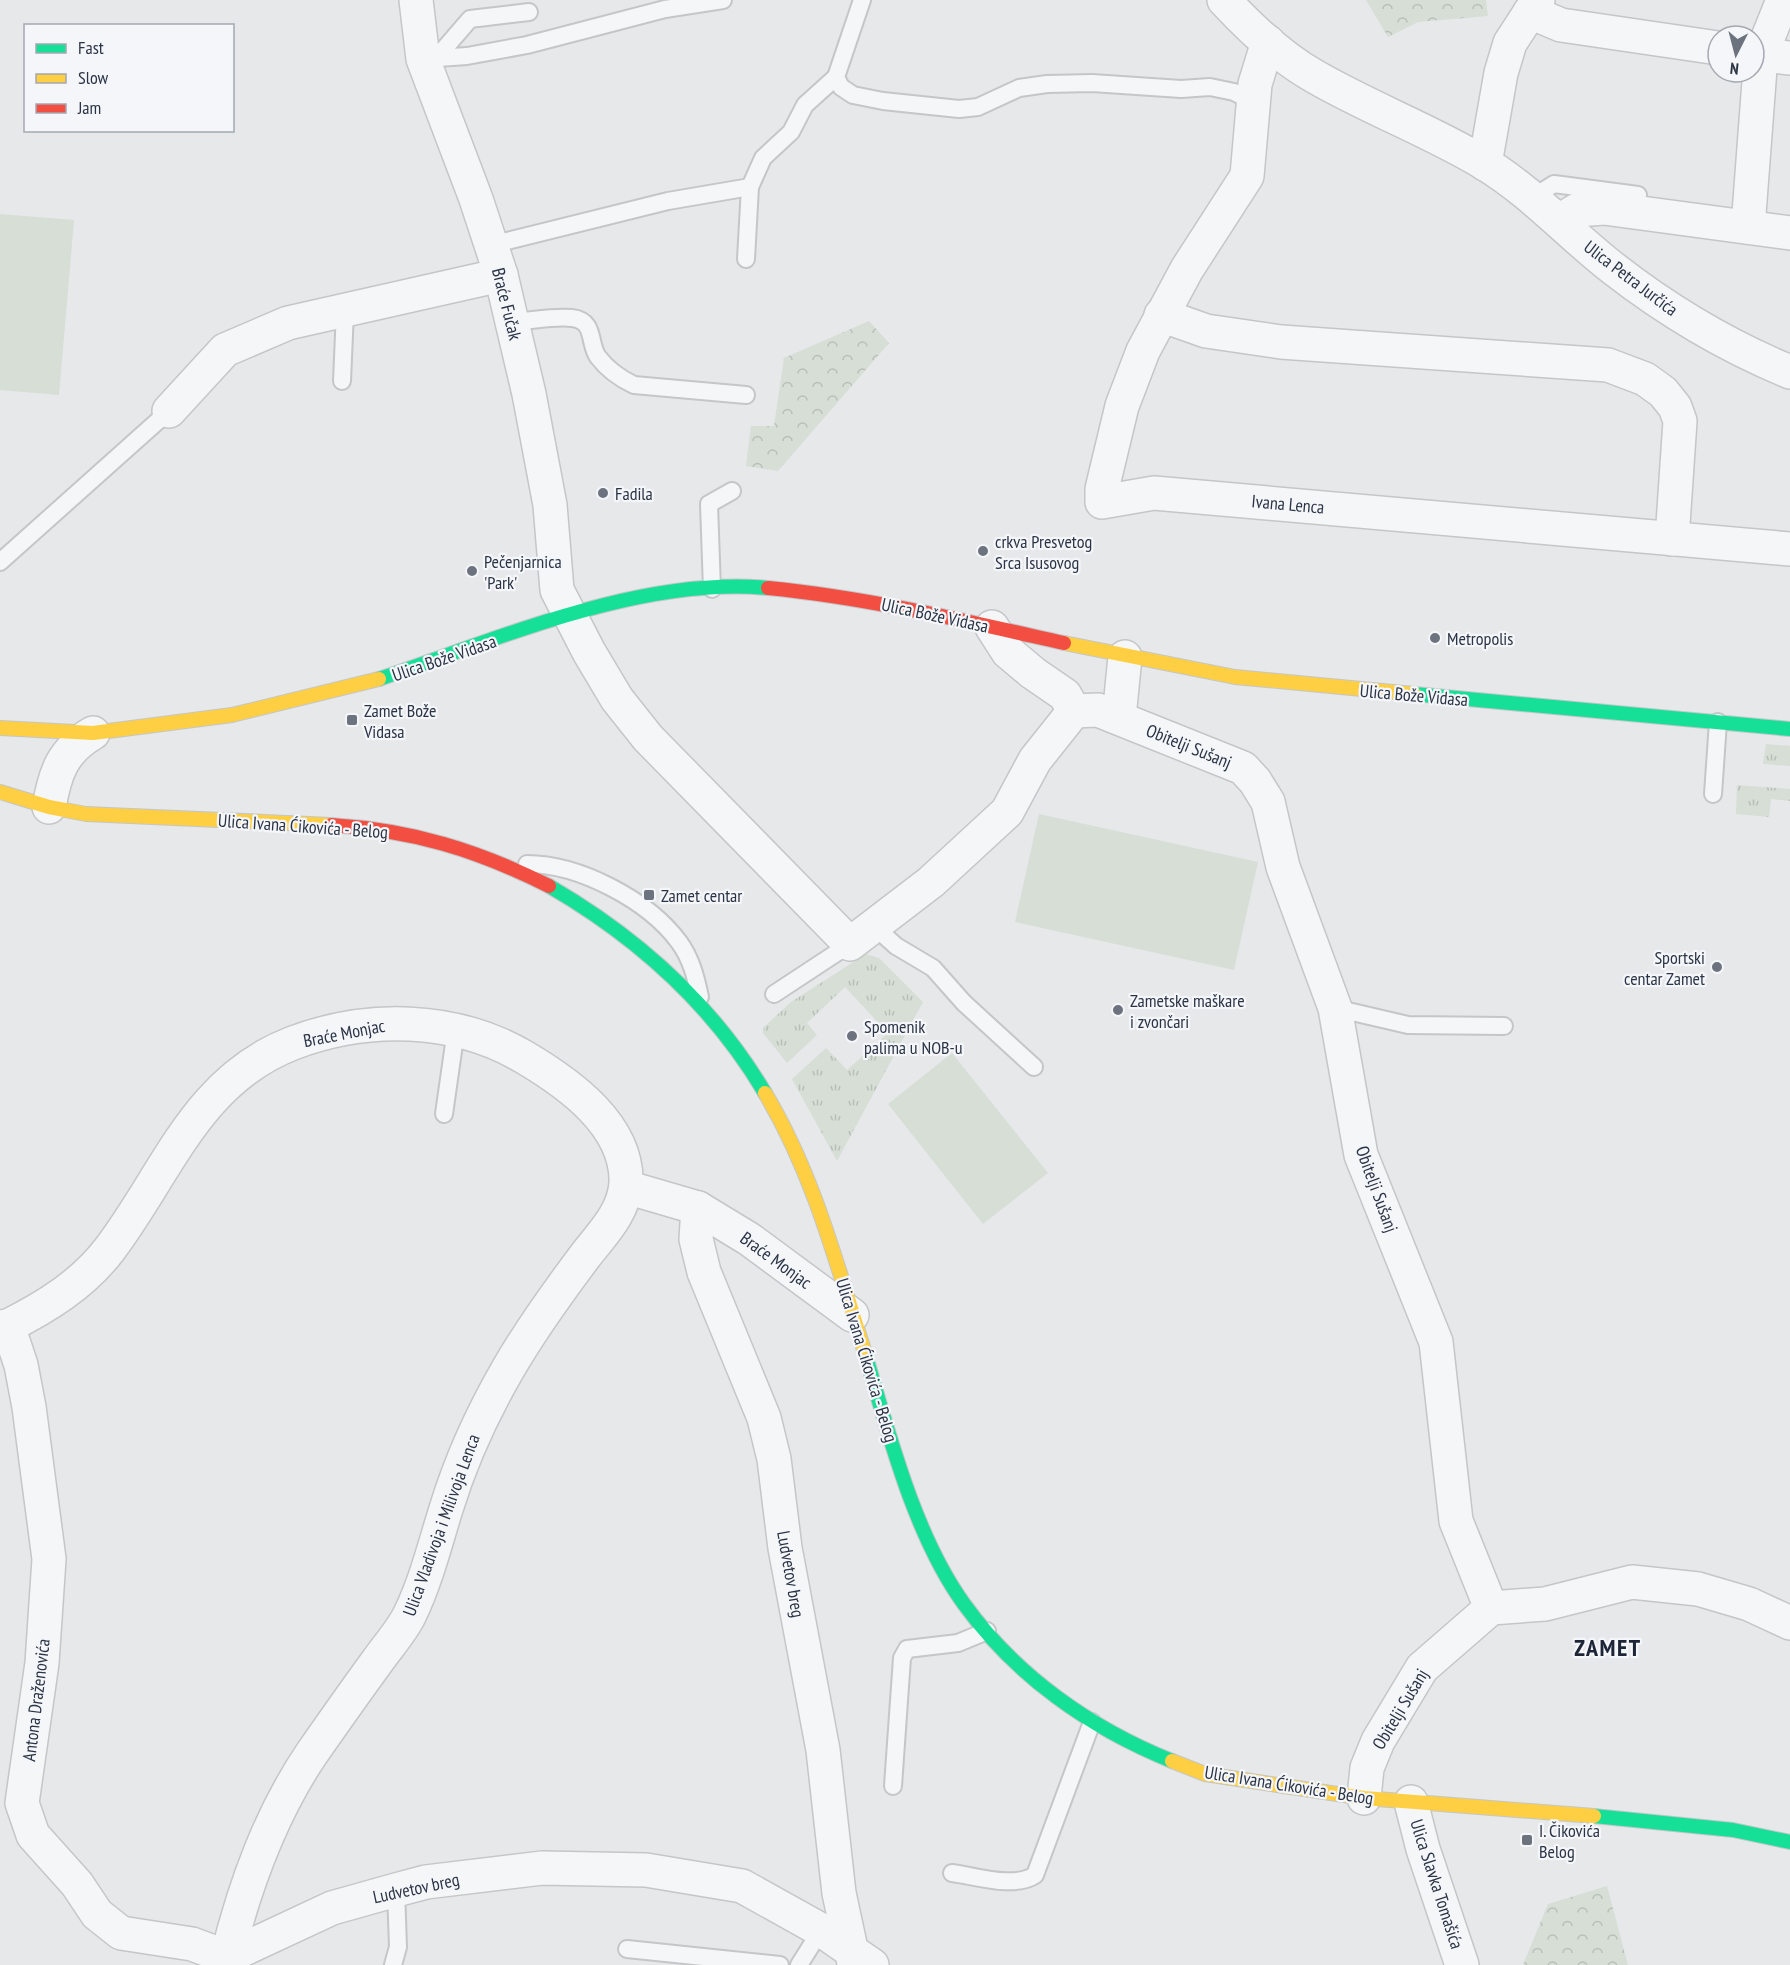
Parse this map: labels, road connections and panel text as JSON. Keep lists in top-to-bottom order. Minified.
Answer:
{"streets":{"main road":["Ulica Bože Vidasa","Ulica Ivana Ćikovića - Belog"],"street":["Ulica Petra Jurčića","Braće Fučak","Ivana Lenca","Obitelji Sušanj","Braće Monjac","Ulica Vladivoja i Milivoja Lenca","Ludvetov breg","Antona Draženovića","Ulica Slavka Tomašića"]},"crossings":[["Ulica Petra Jurčića","Ivana Lenca"],["Braće Fučak","Ulica Bože Vidasa"],["Obitelji Sušanj","Ulica Ivana Ćikovića - Belog"],["Ulica Ivana Ćikovića - Belog","Braće Monjac"],["Ulica Ivana Ćikovića - Belog","Ulica Slavka Tomašića"],["Braće Monjac","Ulica Vladivoja i Milivoja Lenca"],["Braće Monjac","Ludvetov breg"],["Braće Monjac","Antona Draženovića"],["Ulica Vladivoja i Milivoja Lenca","Ludvetov breg"],["Ulica Vladivoja i Milivoja Lenca","Antona Draženovića"],["Ludvetov breg","Antona Draženovića"]],"districts":["ZAMET"],"places":{"other":["Fadila","crkva Presvetog Srca Isusovog","Pečenjarnica 'Park'","Metropolis","Sportski centar Zamet","Zametske maškare i zvončari","Spomenik palima u NOB-u"],"transit":["Zamet Bože Vidasa","Zamet centar","I. Čikovića Belog"]},"legend":["Fast","Slow","Jam"],"north":"bottom"}
